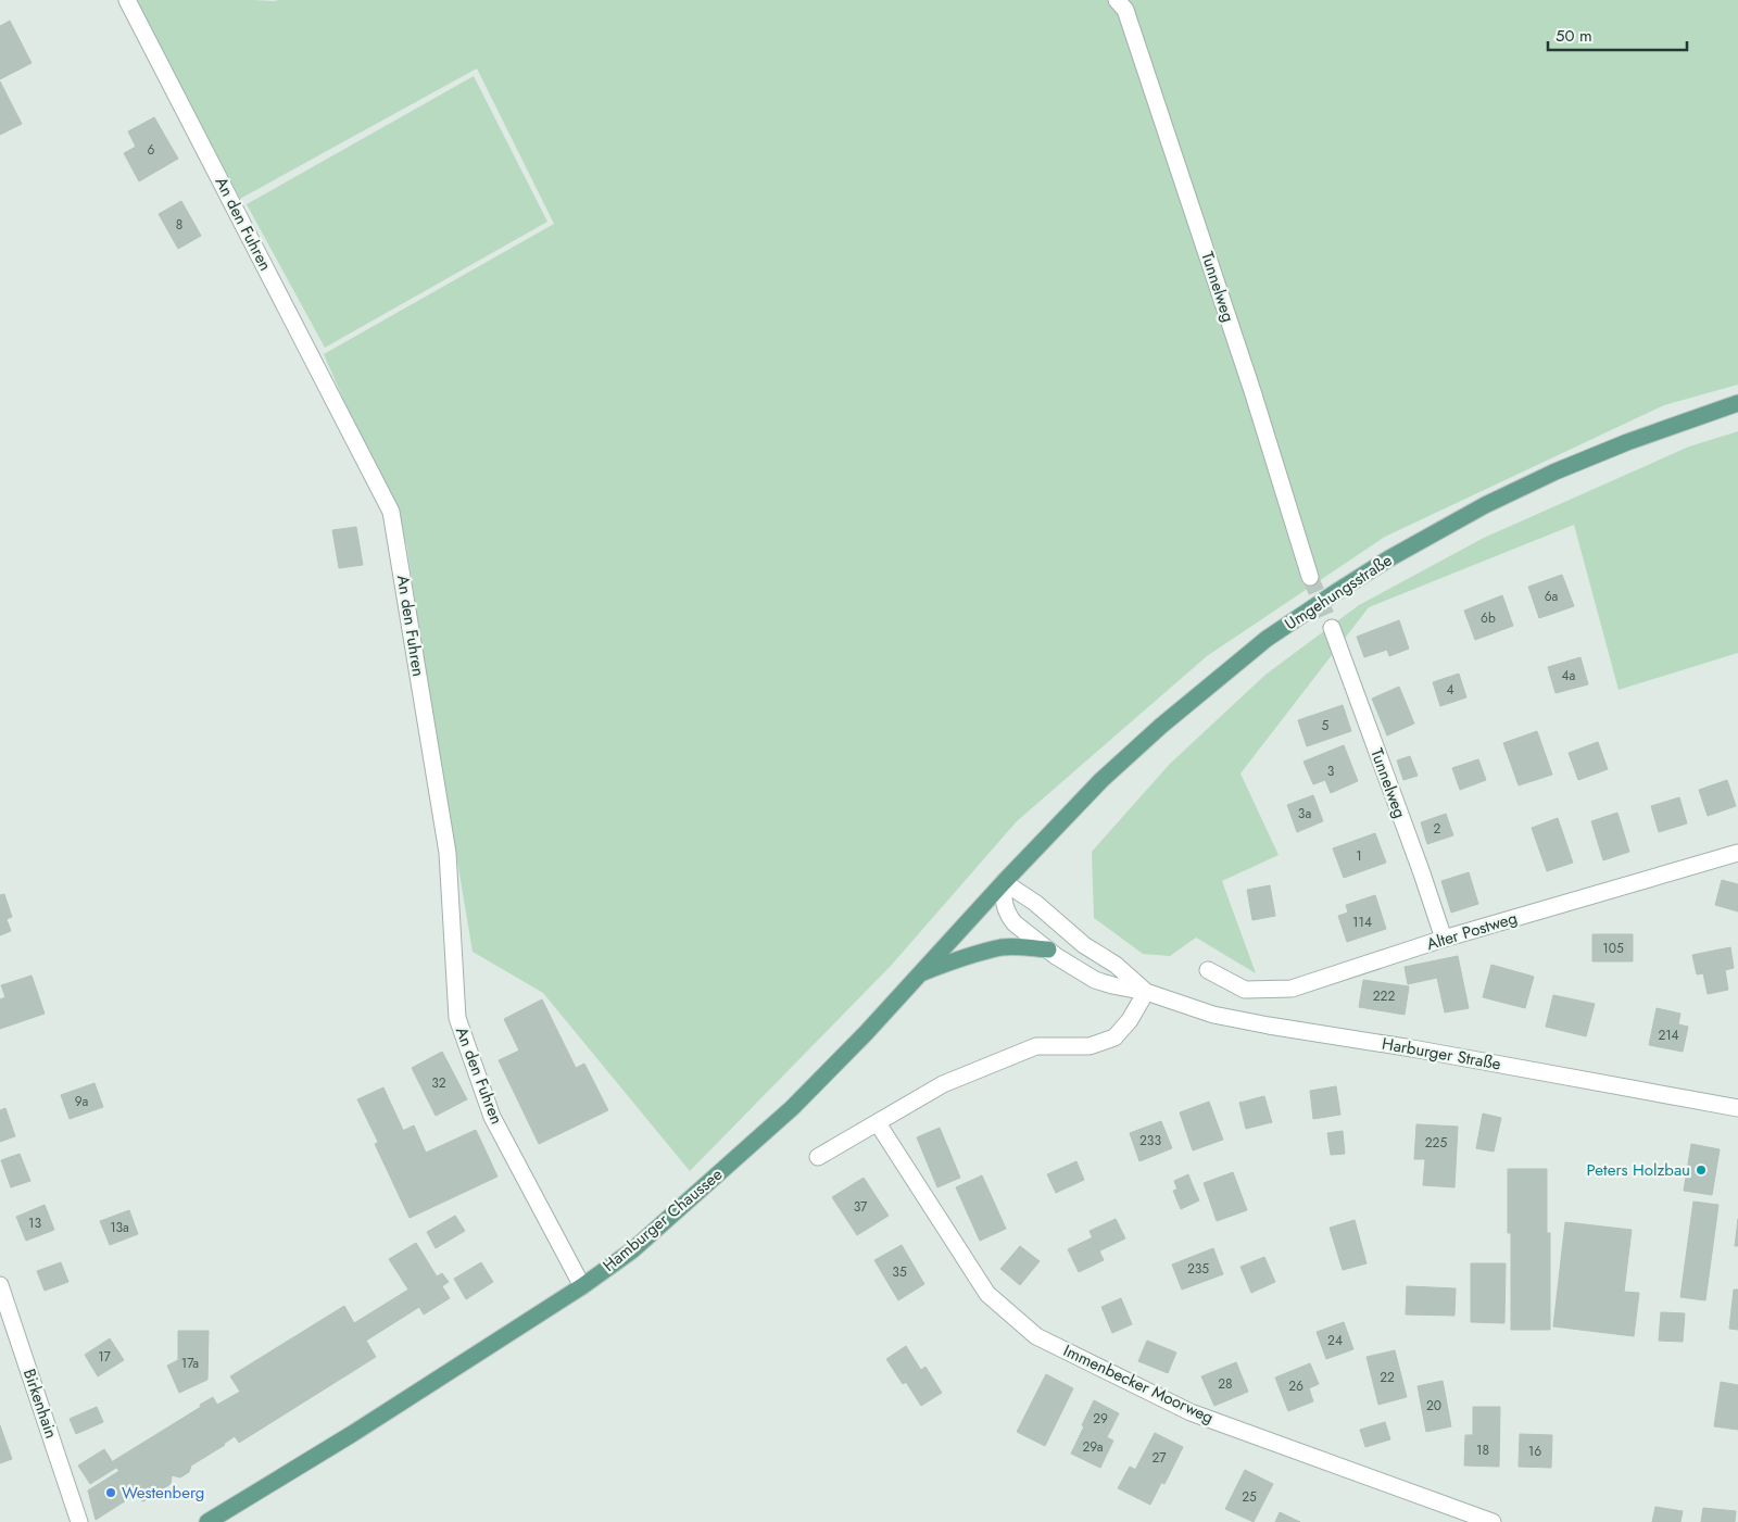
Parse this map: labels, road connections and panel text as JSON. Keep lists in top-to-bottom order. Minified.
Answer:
{"streets":{"main road":["Umgehungsstraße","Hamburger Chaussee"],"street":["An den Fuhren","Tunnelweg","Alter Postweg","Harburger Straße","Immenbecker Moorweg","Birkenhain"]},"crossings":[["An den Fuhren","Hamburger Chaussee"],["Tunnelweg","Alter Postweg"],["Umgehungsstraße","Harburger Straße"],["Umgehungsstraße","Hamburger Chaussee"],["Harburger Straße","Hamburger Chaussee"]],"places":["Peters Holzbau","Westenberg"],"house_numbers":["6","8","6a","6b","4a","4","5","3","3a","2","1","114","105","222","214","32","9a","233","225","37","13","13a","235","35","24","17","17a","22","28","26","20","29","29a","18","16","27","25"],"scale_bar":"50 m"}
